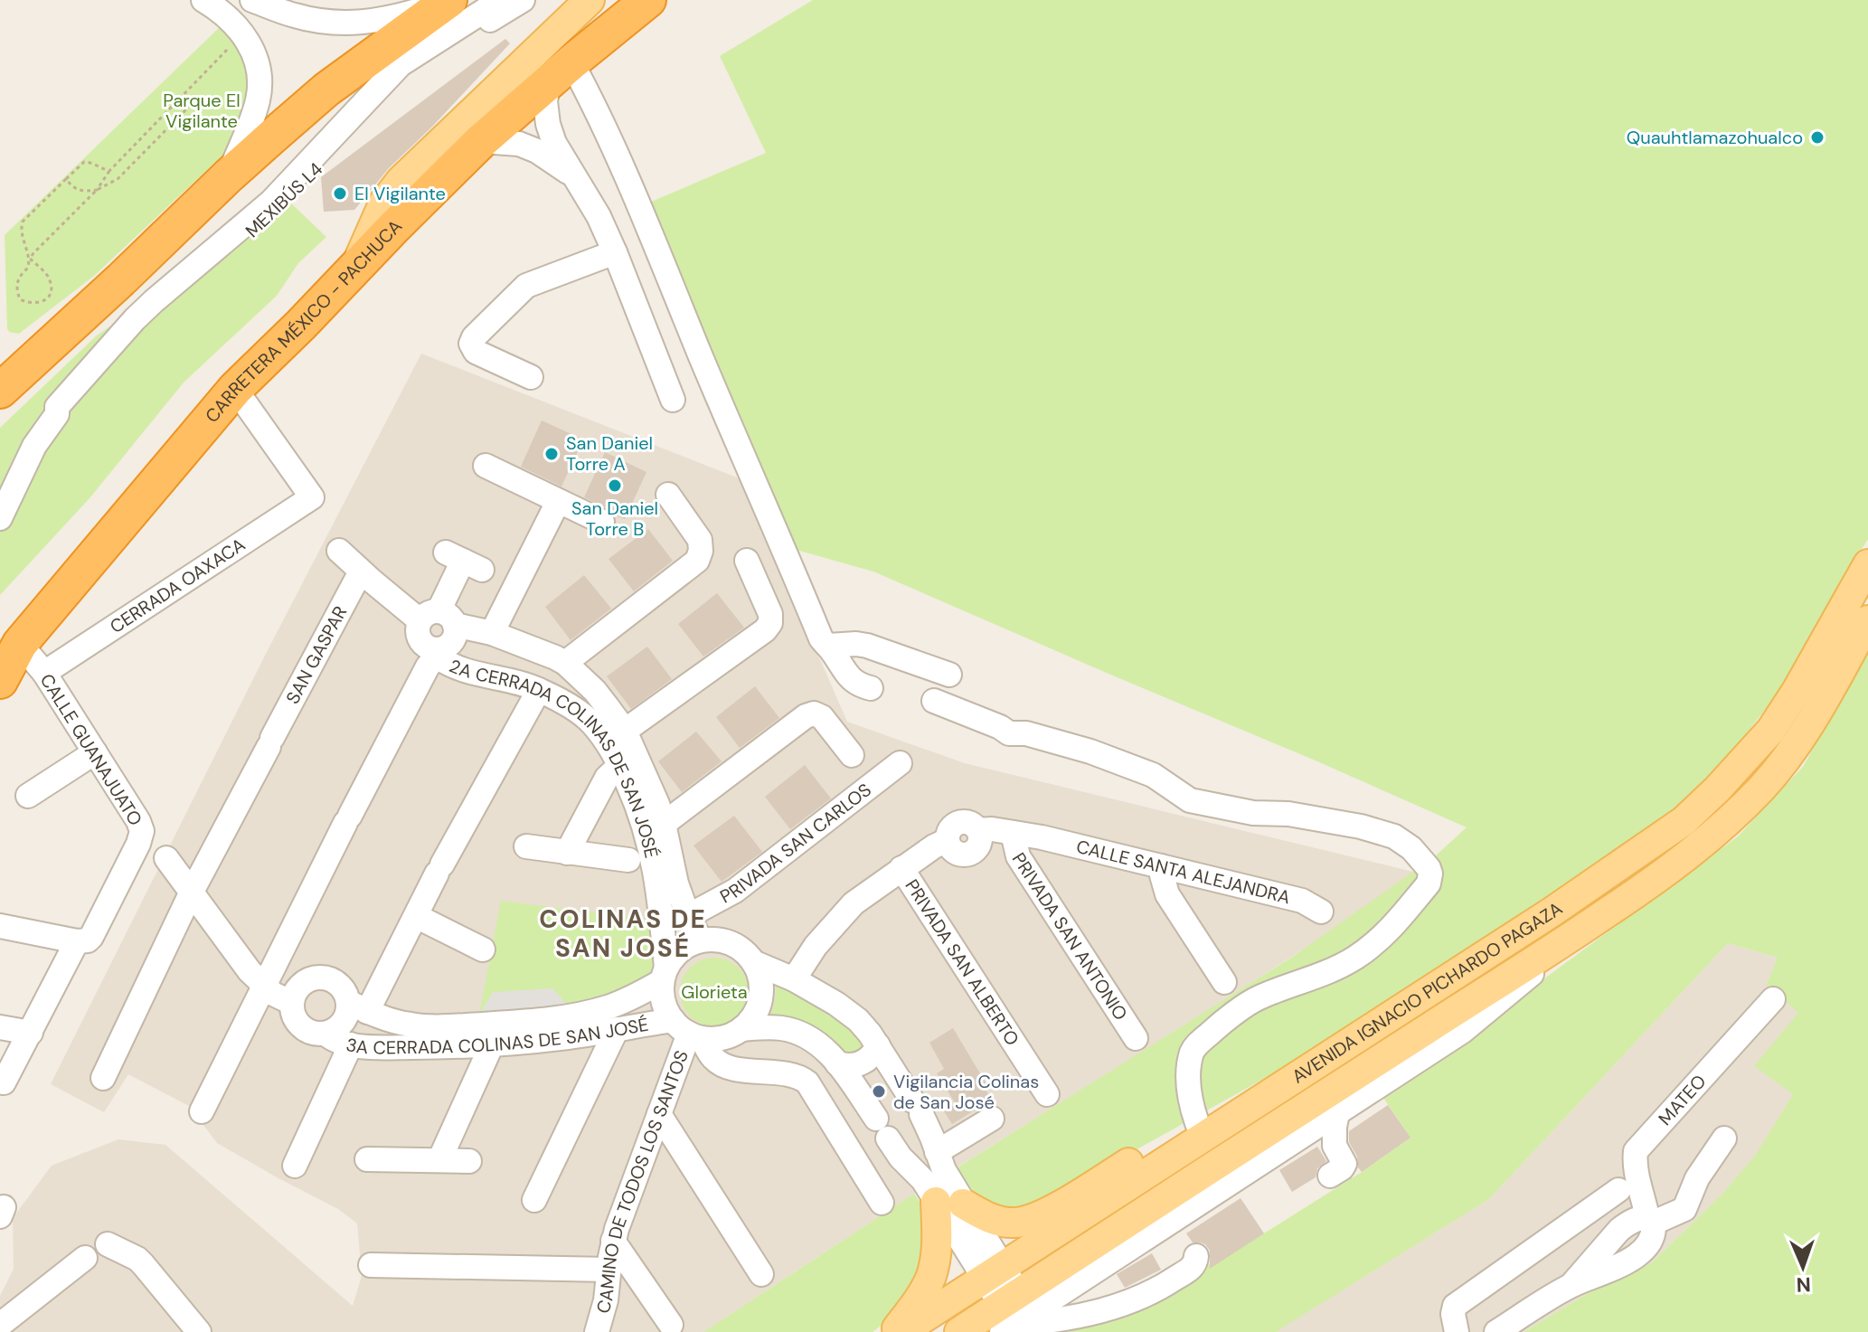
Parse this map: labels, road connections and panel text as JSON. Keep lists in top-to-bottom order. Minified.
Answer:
{"streets":{"highway":["CARRETERA MÉXICO - PACHUCA"],"main road":["AVENIDA IGNACIO PICHARDO PAGAZA"],"street":["MEXIBÚS L4","CERRADA OAXACA","SAN GASPAR","CALLE GUANAJUATO","2A CERRADA COLINAS DE SAN JOSÉ","PRIVADA SAN CARLOS","CALLE SANTA ALEJANDRA","PRIVADA SAN ANTONIO","PRIVADA SAN ALBERTO","3A CERRADA COLINAS DE SAN JOSÉ","MATEO","CAMINO DE TODOS LOS SANTOS"]},"crossings":[["CARRETERA MÉXICO - PACHUCA","CERRADA OAXACA"],["CARRETERA MÉXICO - PACHUCA","CALLE GUANAJUATO"],["CERRADA OAXACA","CALLE GUANAJUATO"],["SAN GASPAR","2A CERRADA COLINAS DE SAN JOSÉ"],["2A CERRADA COLINAS DE SAN JOSÉ","PRIVADA SAN CARLOS"],["2A CERRADA COLINAS DE SAN JOSÉ","3A CERRADA COLINAS DE SAN JOSÉ"],["2A CERRADA COLINAS DE SAN JOSÉ","CAMINO DE TODOS LOS SANTOS"],["CALLE SANTA ALEJANDRA","PRIVADA SAN ANTONIO"],["CALLE SANTA ALEJANDRA","PRIVADA SAN ALBERTO"],["3A CERRADA COLINAS DE SAN JOSÉ","CAMINO DE TODOS LOS SANTOS"]],"districts":["COLINAS DE SAN JOSÉ"],"parks":["Parque El Vigilante","Glorieta"],"places":["Quauhtlamazohualco","El Vigilante","San Daniel Torre A","San Daniel Torre B","Vigilancia Colinas de San José"],"north":"bottom"}
